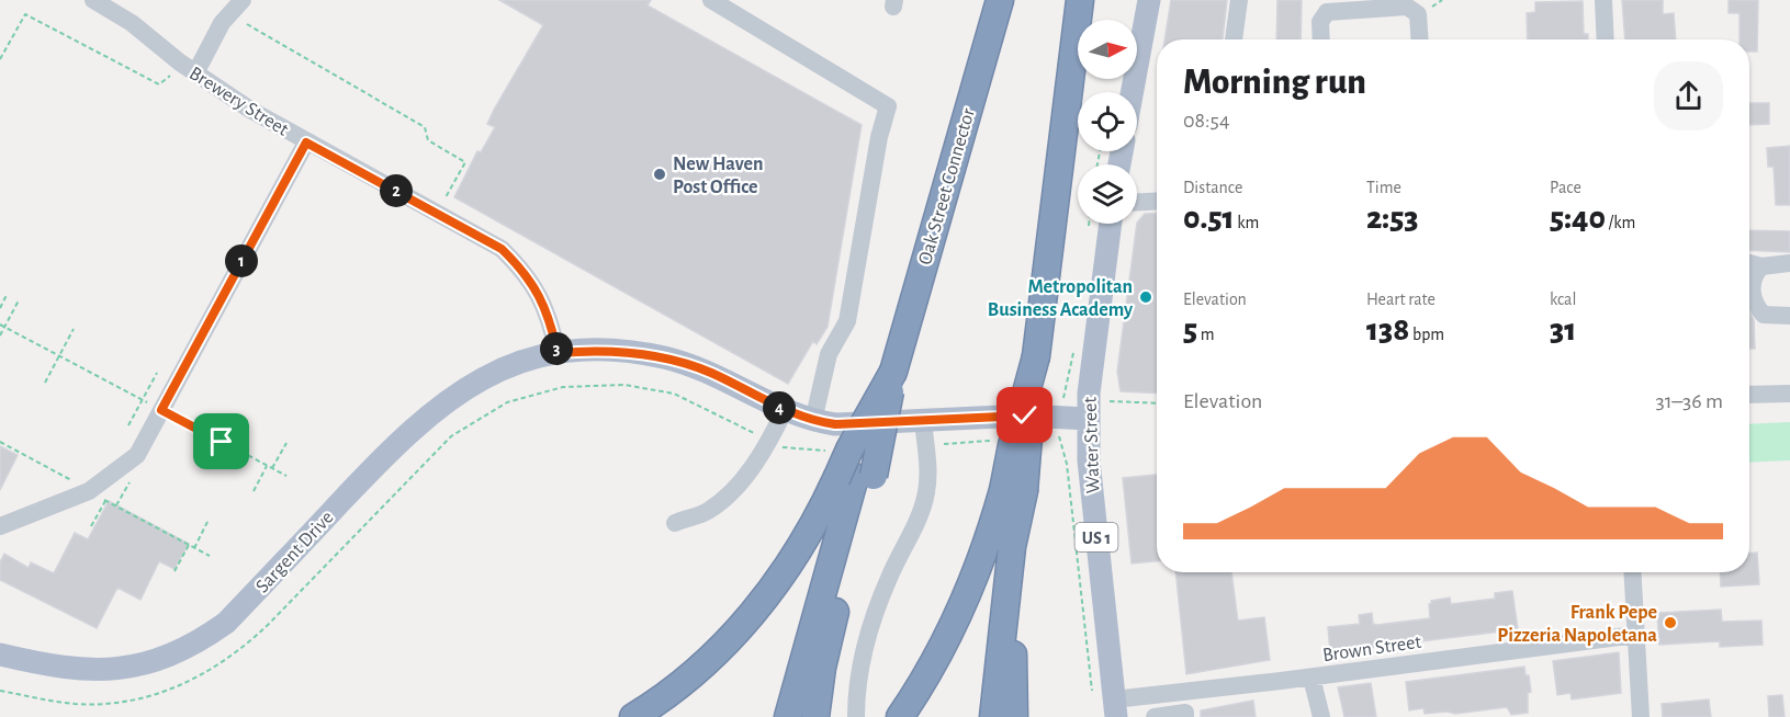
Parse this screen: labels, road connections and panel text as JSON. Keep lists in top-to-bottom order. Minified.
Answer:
{"streets":{"highway":["Oak Street Connector"],"main road":["Water Street","US 1","Sargent Drive"],"street":["Brewery Street","Brown Street"]},"crossings":[["Brewery Street","Sargent Drive"],["Water Street","Brown Street"]],"places":["New Haven Post Office","Metropolitan Business Academy","Frank Pepe Pizzeria Napoletana"],"north":"right","page":{"heading":["Morning run","08:54"],"stats":[["Distance","0.51 km"],["Time","2:53"],["Pace","5:40 /km"],["Elevation","5 m"],["Heart rate","138 bpm"],["kcal","31"]],"pins":["2","1","3","4"],"chart":["Elevation","31–36 m"]}}
